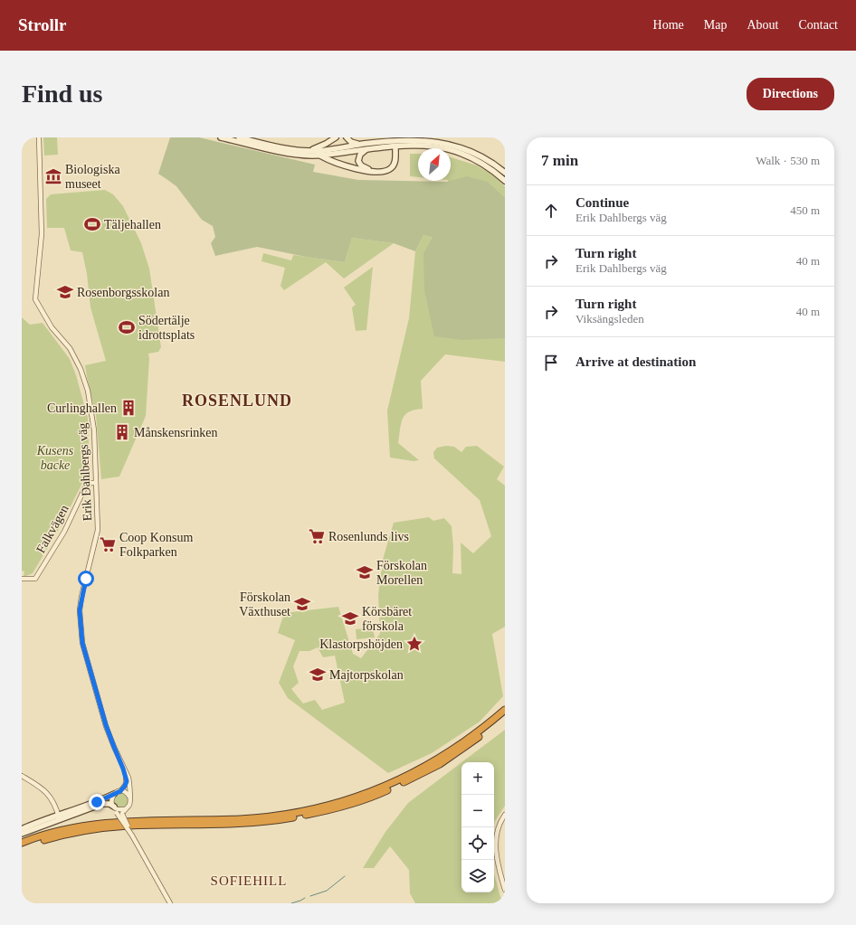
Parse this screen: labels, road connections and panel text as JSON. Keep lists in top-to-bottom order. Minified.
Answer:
{"streets":{"street":["Erik Dahlbergs väg","Falkvägen"]},"crossings":[["Erik Dahlbergs väg","Falkvägen"]],"districts":["ROSENLUND","SOFIEHILL"],"parks":["Kusens backe"],"places":{"museum":["Biologiska museet"],"sports":["Täljehallen","Södertälje idrottsplats"],"school or university":["Rosenborgsskolan","Förskolan Morellen","Förskolan Växthuset","Körsbäret förskola","Majtorpskolan"],"building":["Curlinghallen","Månskensrinken"],"supermarket":["Rosenlunds livs","Coop Konsum Folkparken"],"place":["Klastorpshöjden"]},"north":"top right","page":{"header":"Strollr","nav":["Home","Map","About","Contact"],"buttons":"Directions","title":"Find us","heading":["7 min","Walk · 530 m"],"list":[["Continue","Erik Dahlbergs väg","450 m"],["Turn right","Erik Dahlbergs väg","40 m"],["Turn right","Viksängsleden","40 m"],"Arrive at destination"],"map_buttons":["+","−"]}}
